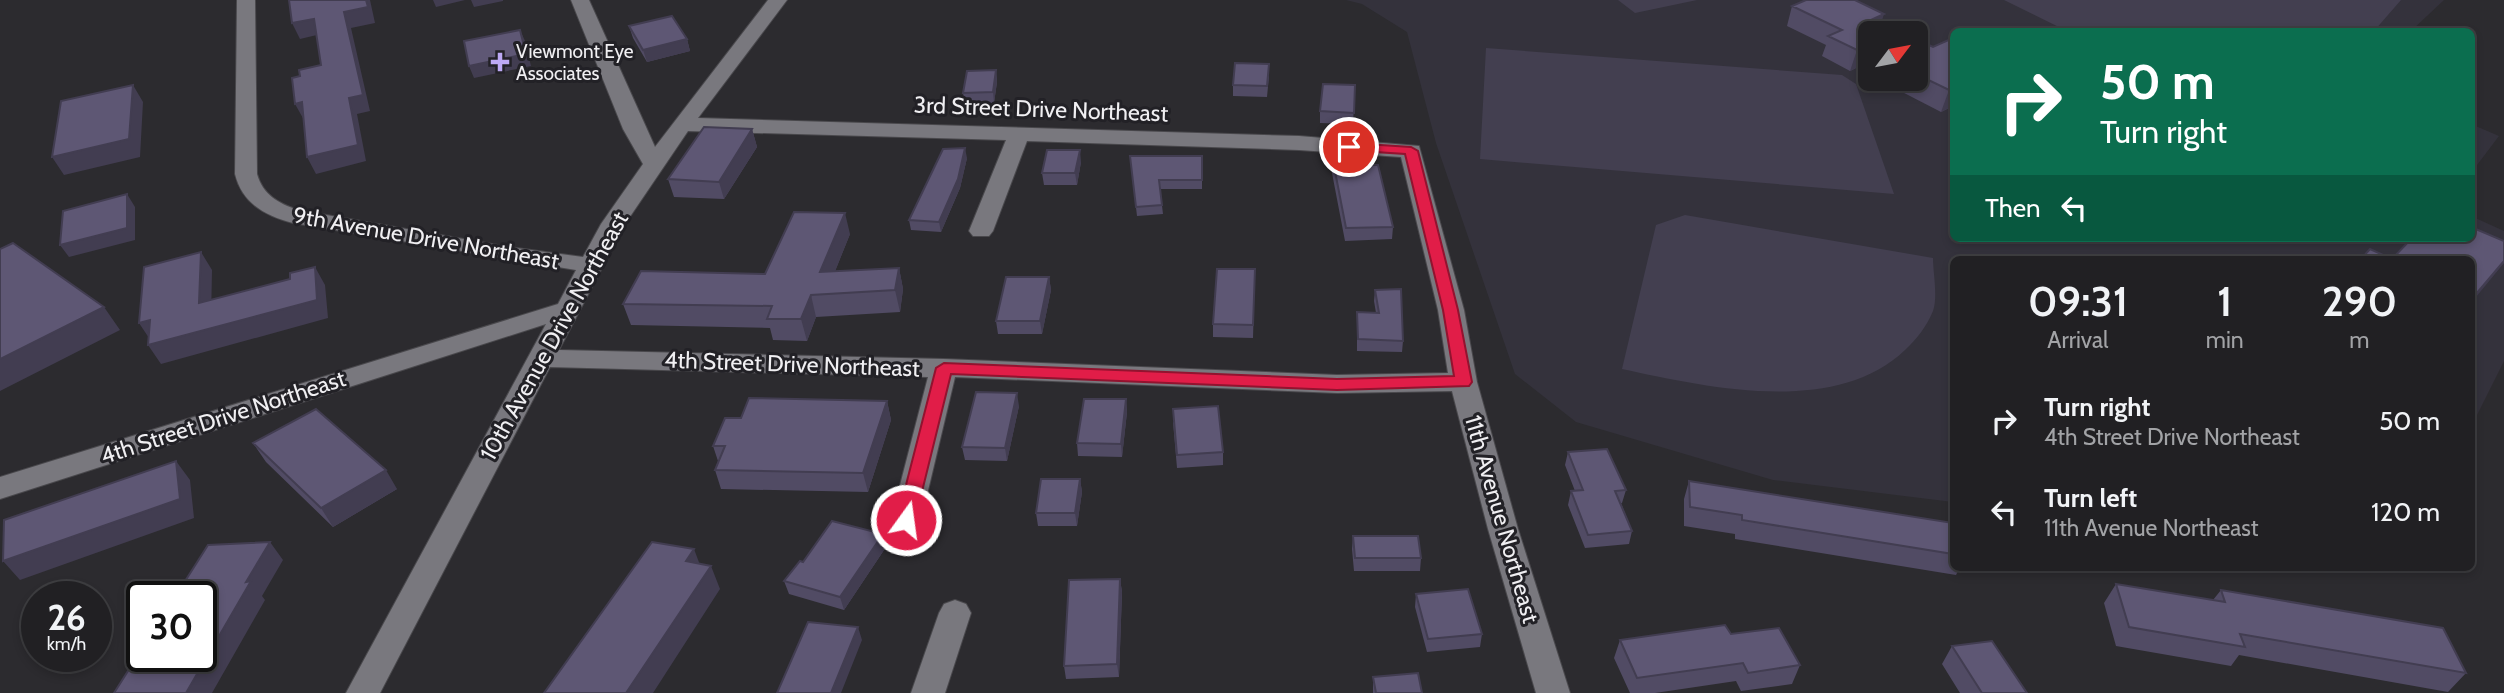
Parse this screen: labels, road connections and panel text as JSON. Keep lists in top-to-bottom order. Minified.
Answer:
{"streets":{"street":["3rd Street Drive Northeast","9th Avenue Drive Northeast","10th Avenue Drive Northeast","4th Street Drive Northeast","11th Avenue Northeast"]},"crossings":[["3rd Street Drive Northeast","10th Avenue Drive Northeast"],["3rd Street Drive Northeast","11th Avenue Northeast"],["9th Avenue Drive Northeast","10th Avenue Drive Northeast"],["10th Avenue Drive Northeast","4th Street Drive Northeast"],["4th Street Drive Northeast","11th Avenue Northeast"]],"places":{"health":["Viewmont Eye Associates"]},"north":"top right","page":{"turn":["50 m","Turn right"],"then":"Then","eta":["09:31","Arrival","1","min","290","m"],"list":[{"name":"Turn right","note":"4th Street Drive Northeast","value":"50 m"},{"name":"Turn left","note":"11th Avenue Northeast","value":"120 m"}],"speed":"26 km/h","limit":"30"}}
